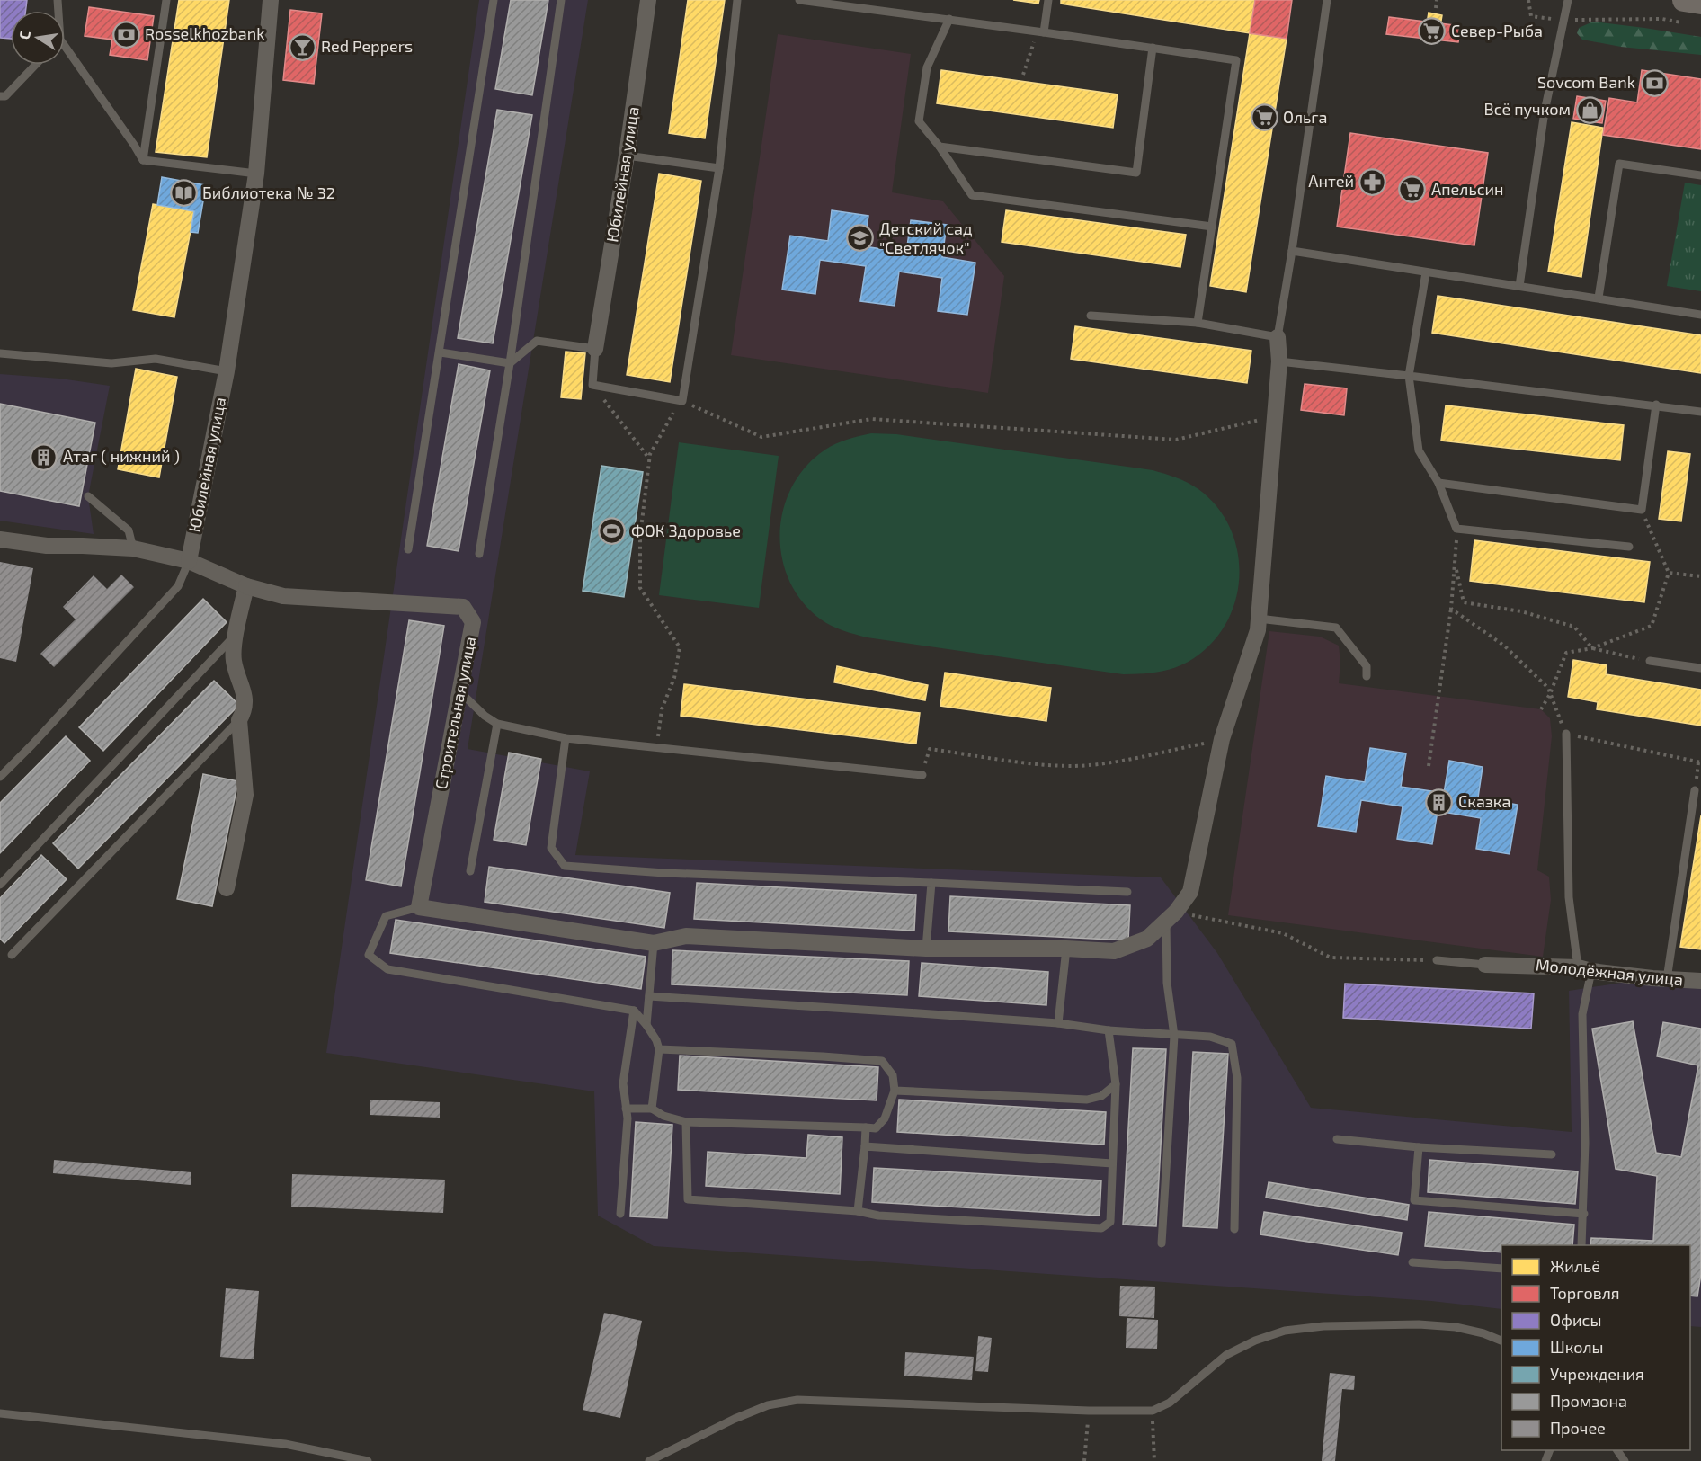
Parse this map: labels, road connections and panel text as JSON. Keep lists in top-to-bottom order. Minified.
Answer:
{"streets":{"street":["Юбилейная улица","Строительная улица","Молодёжная улица"]},"places":{"supermarket":["Север-Рыба","Ольга","Апельсин"],"bank":["Rosselkhozbank","Sovcom Bank"],"bar":["Red Peppers"],"shop":["Всё пучком"],"pharmacy":["Антей"],"library":["Библиотека № 32"],"school or university":["Детский сад \"Светлячок\""],"building":["Атаг ( нижний )","Сказка"],"sports":["ФОК Здоровье"]},"legend":["Жильё","Торговля","Офисы","Школы","Учреждения","Промзона","Прочее"],"north":"left"}
